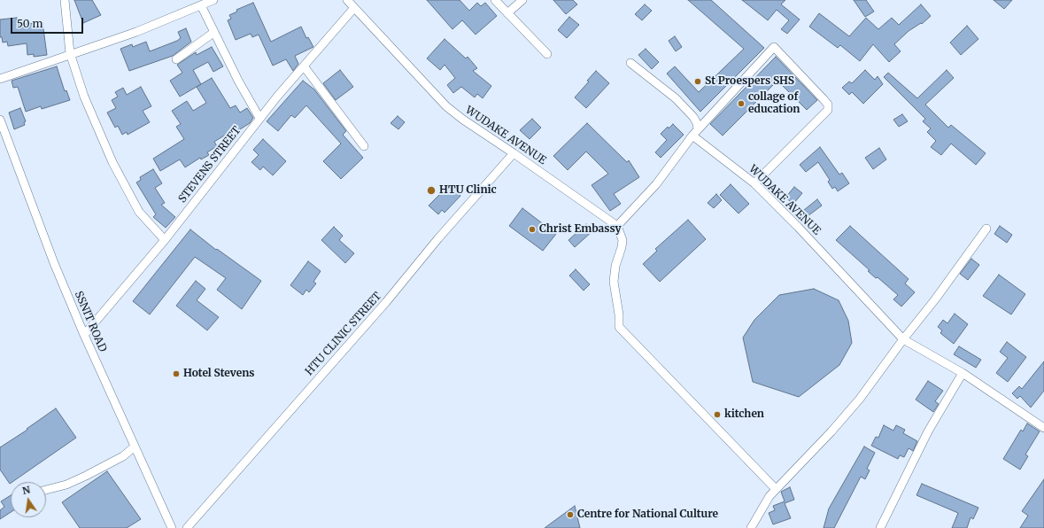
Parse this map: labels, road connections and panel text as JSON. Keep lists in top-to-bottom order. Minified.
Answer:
{"streets":{"street":["WUDAKE AVENUE","STEVENS STREET","SSNIT ROAD","HTU CLINIC STREET"]},"crossings":[["WUDAKE AVENUE","STEVENS STREET"],["WUDAKE AVENUE","HTU CLINIC STREET"],["STEVENS STREET","SSNIT ROAD"]],"places":["St Proespers SHS","collage of education","HTU Clinic","Christ Embassy","Hotel Stevens","kitchen","Centre for National Culture"],"scale_bar":"50 m","north":"top"}
